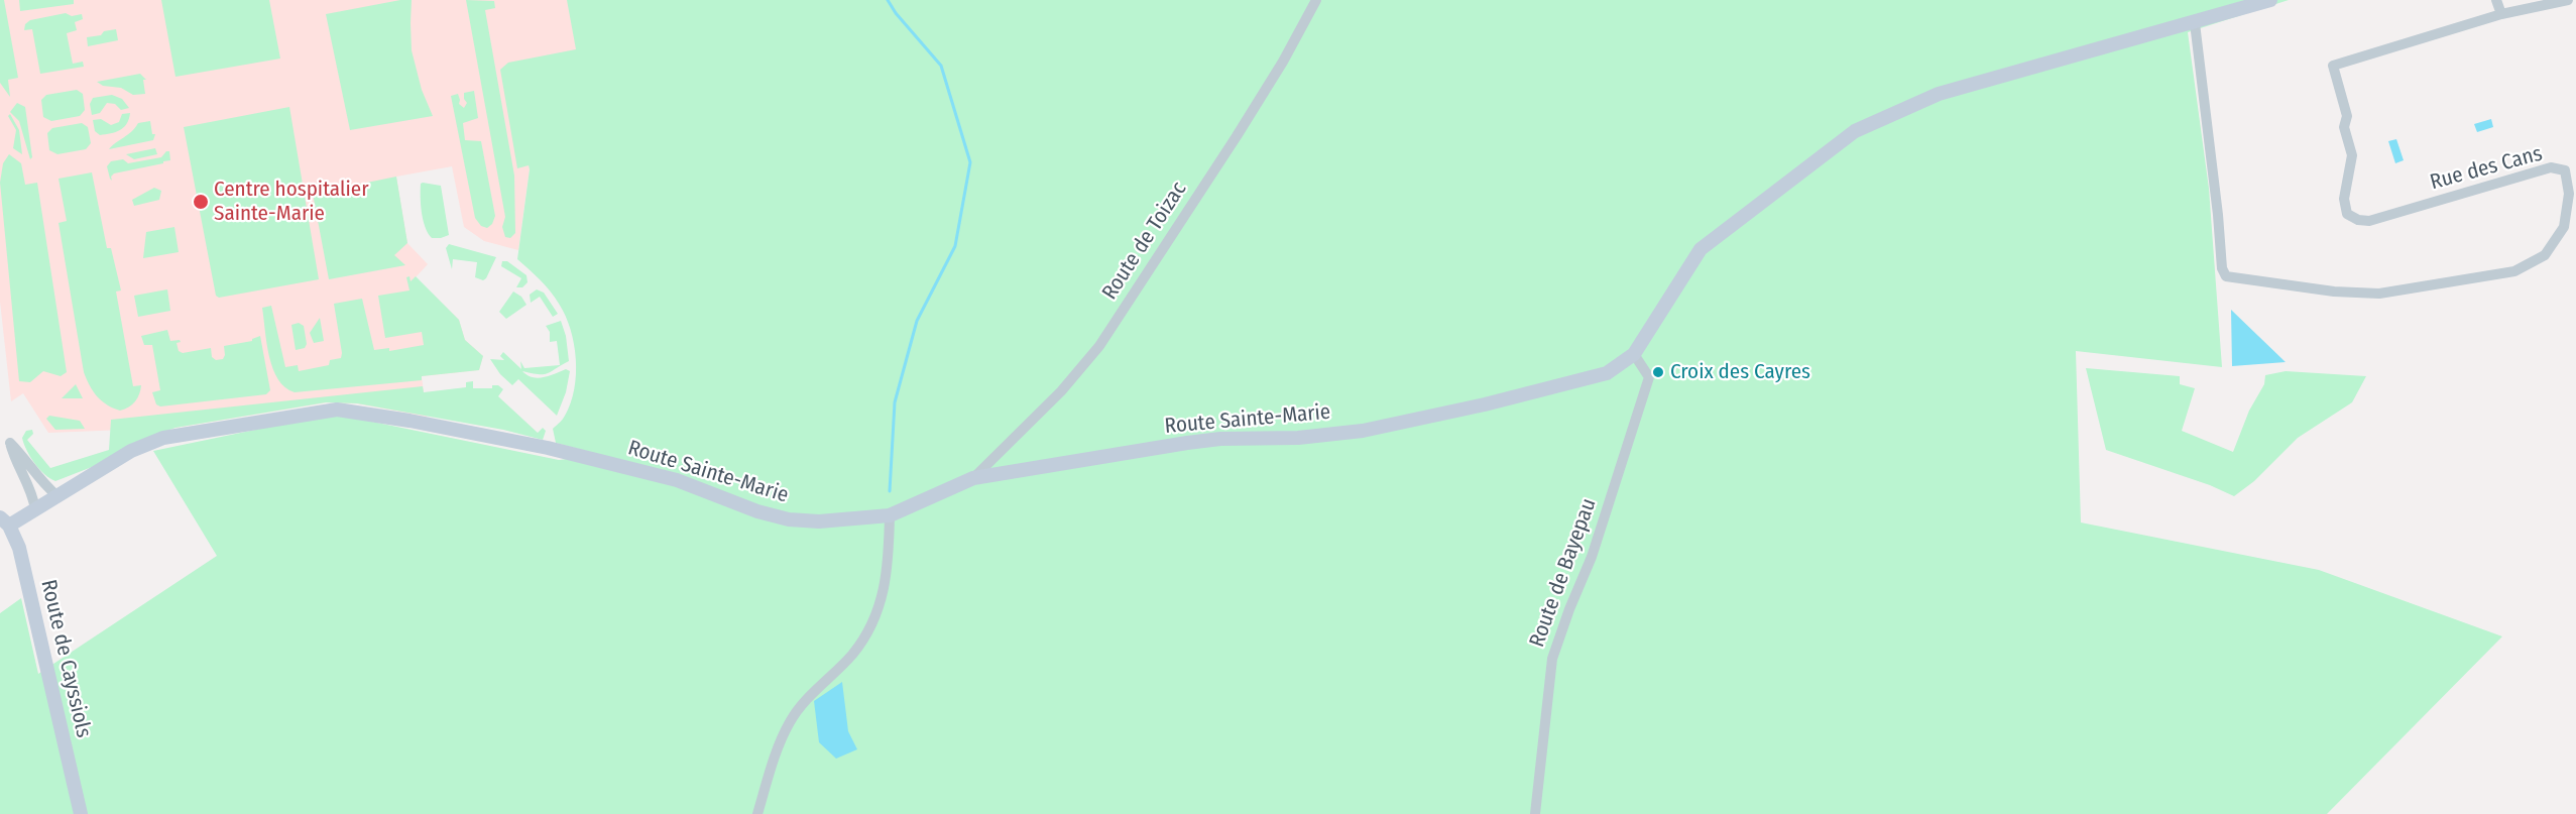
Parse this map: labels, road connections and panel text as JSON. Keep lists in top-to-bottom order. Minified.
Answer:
{"streets":{"street":["Rue des Cans","Route de Toizac","Route Sainte-Marie","Route de Bayepau","Route de Cayssiols"]},"crossings":[["Route de Toizac","Route Sainte-Marie"],["Route Sainte-Marie","Route de Bayepau"],["Route Sainte-Marie","Route de Cayssiols"]],"places":["Centre hospitalier Sainte-Marie","Croix des Cayres"]}
